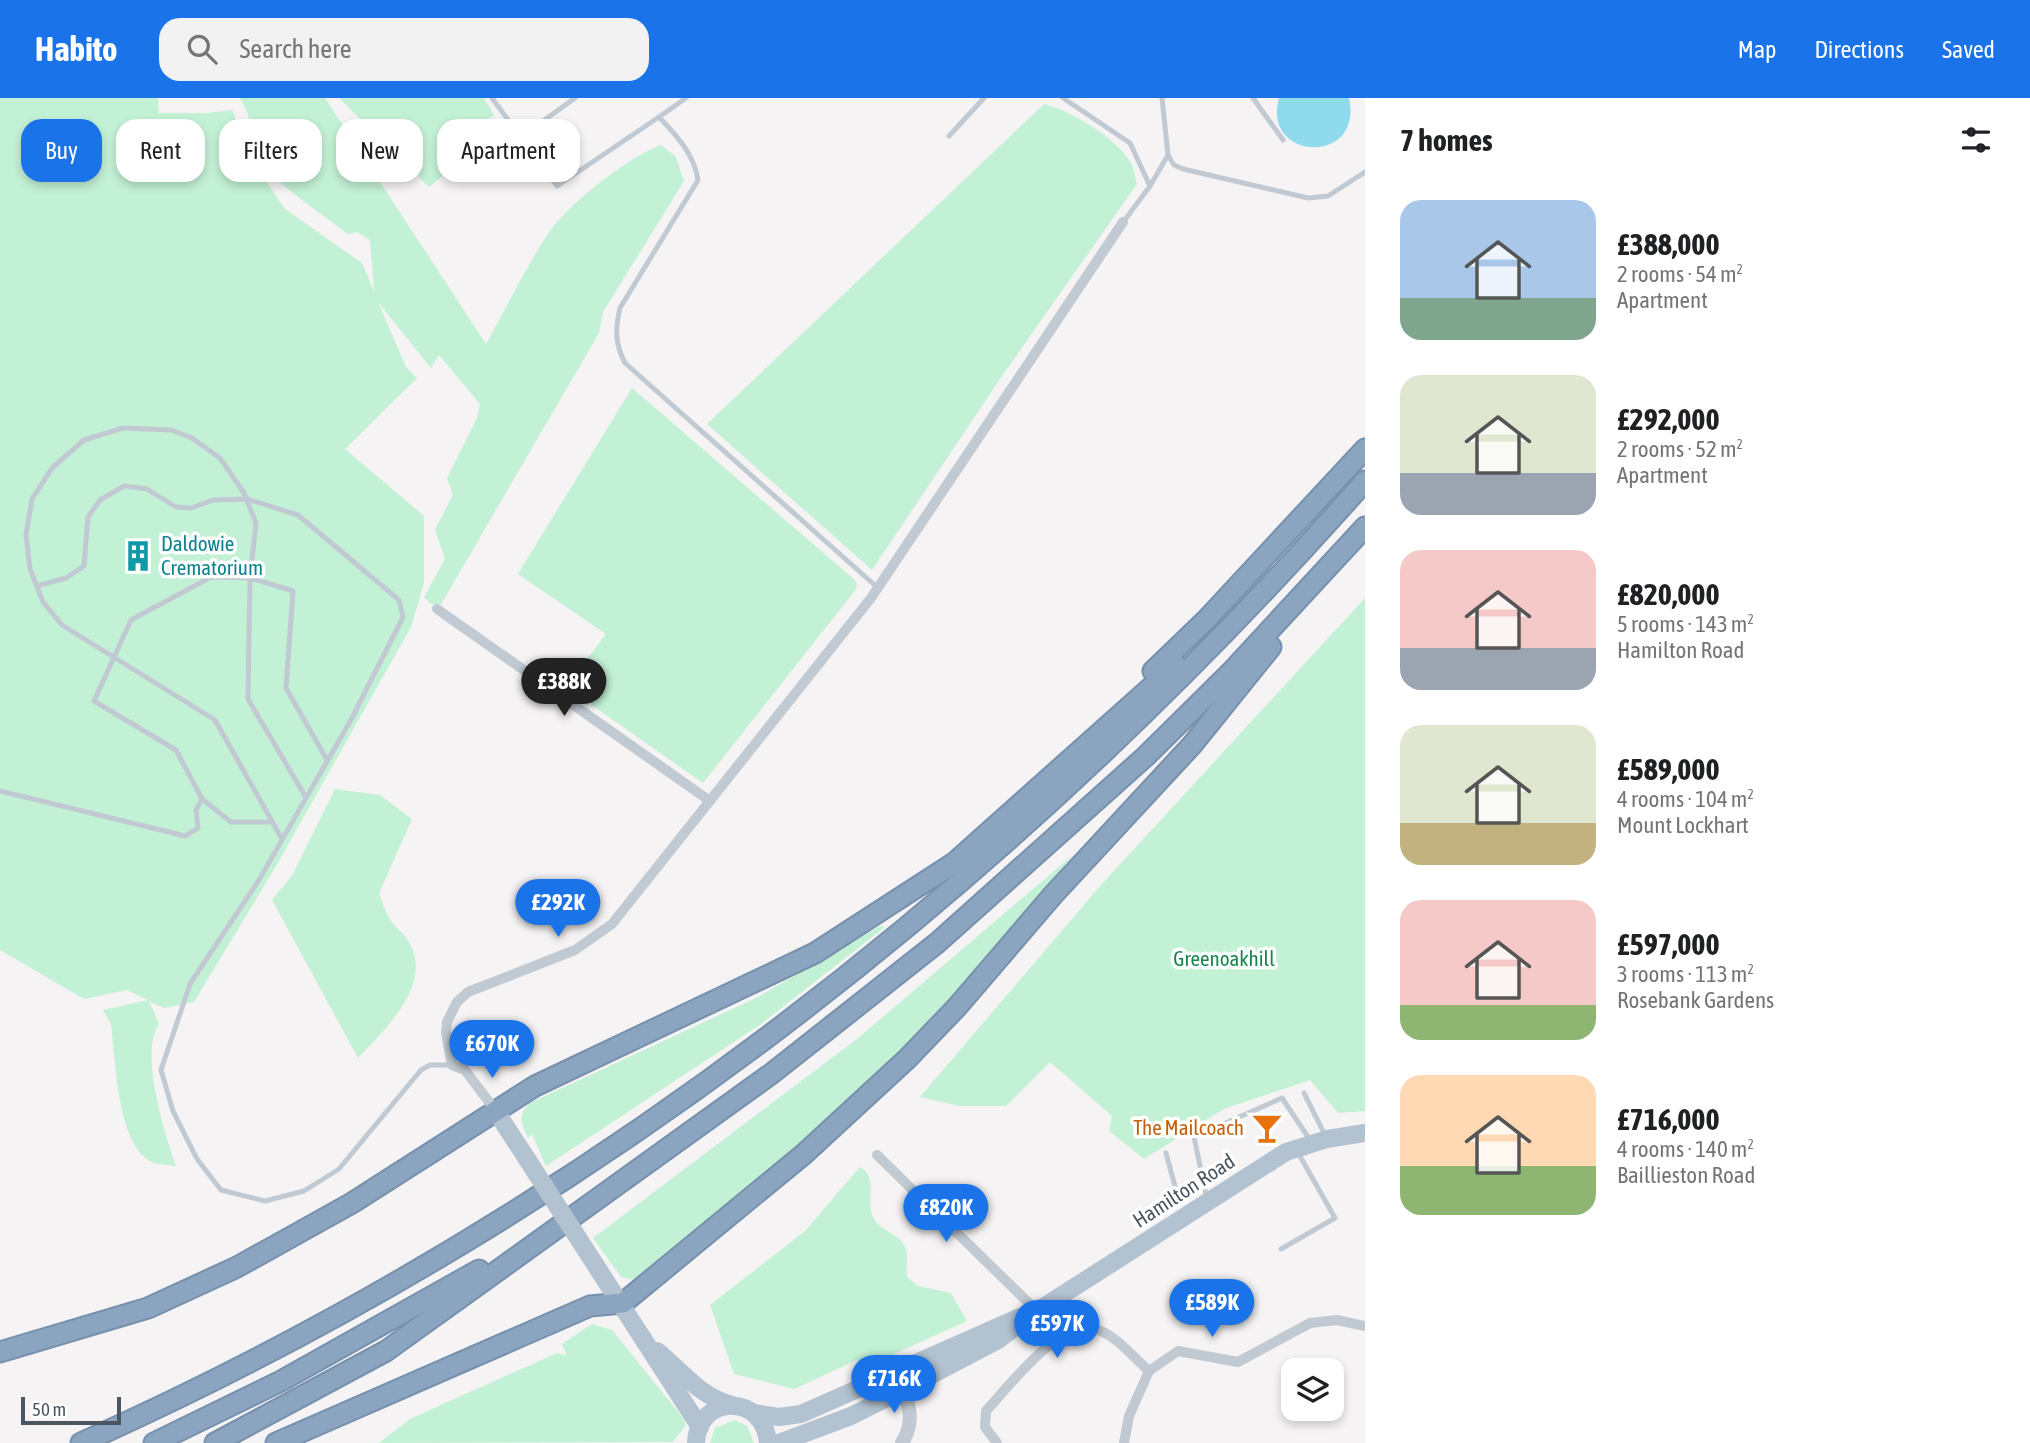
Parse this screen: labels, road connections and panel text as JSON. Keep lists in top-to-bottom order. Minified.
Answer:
{"streets":{"main road":["Hamilton Road"]},"parks":["Greenoakhill"],"places":{"building":["Daldowie Crematorium"],"bar":["The Mailcoach"]},"scale_bar":"50 m","page":{"header":"Habito","search":"Search here","nav":["Map","Directions","Saved"],"heading":"7 homes","chip":["Buy","Rent","Filters","New","Apartment"],"list":[{"name":"£388,000","note":"2 rooms · 54 m² · Apartment"},{"name":"£292,000","note":"2 rooms · 52 m² · Apartment"},{"name":"£820,000","note":"5 rooms · 143 m² · Hamilton Road"},{"name":"£589,000","note":"4 rooms · 104 m² · Mount Lockhart"},{"name":"£597,000","note":"3 rooms · 113 m² · Rosebank Gardens"},{"name":"£716,000","note":"4 rooms · 140 m² · Baillieston Road"}],"price":["£388K","£292K","£670K","£820K","£589K","£597K","£716K"],"scale":"50 m"}}
